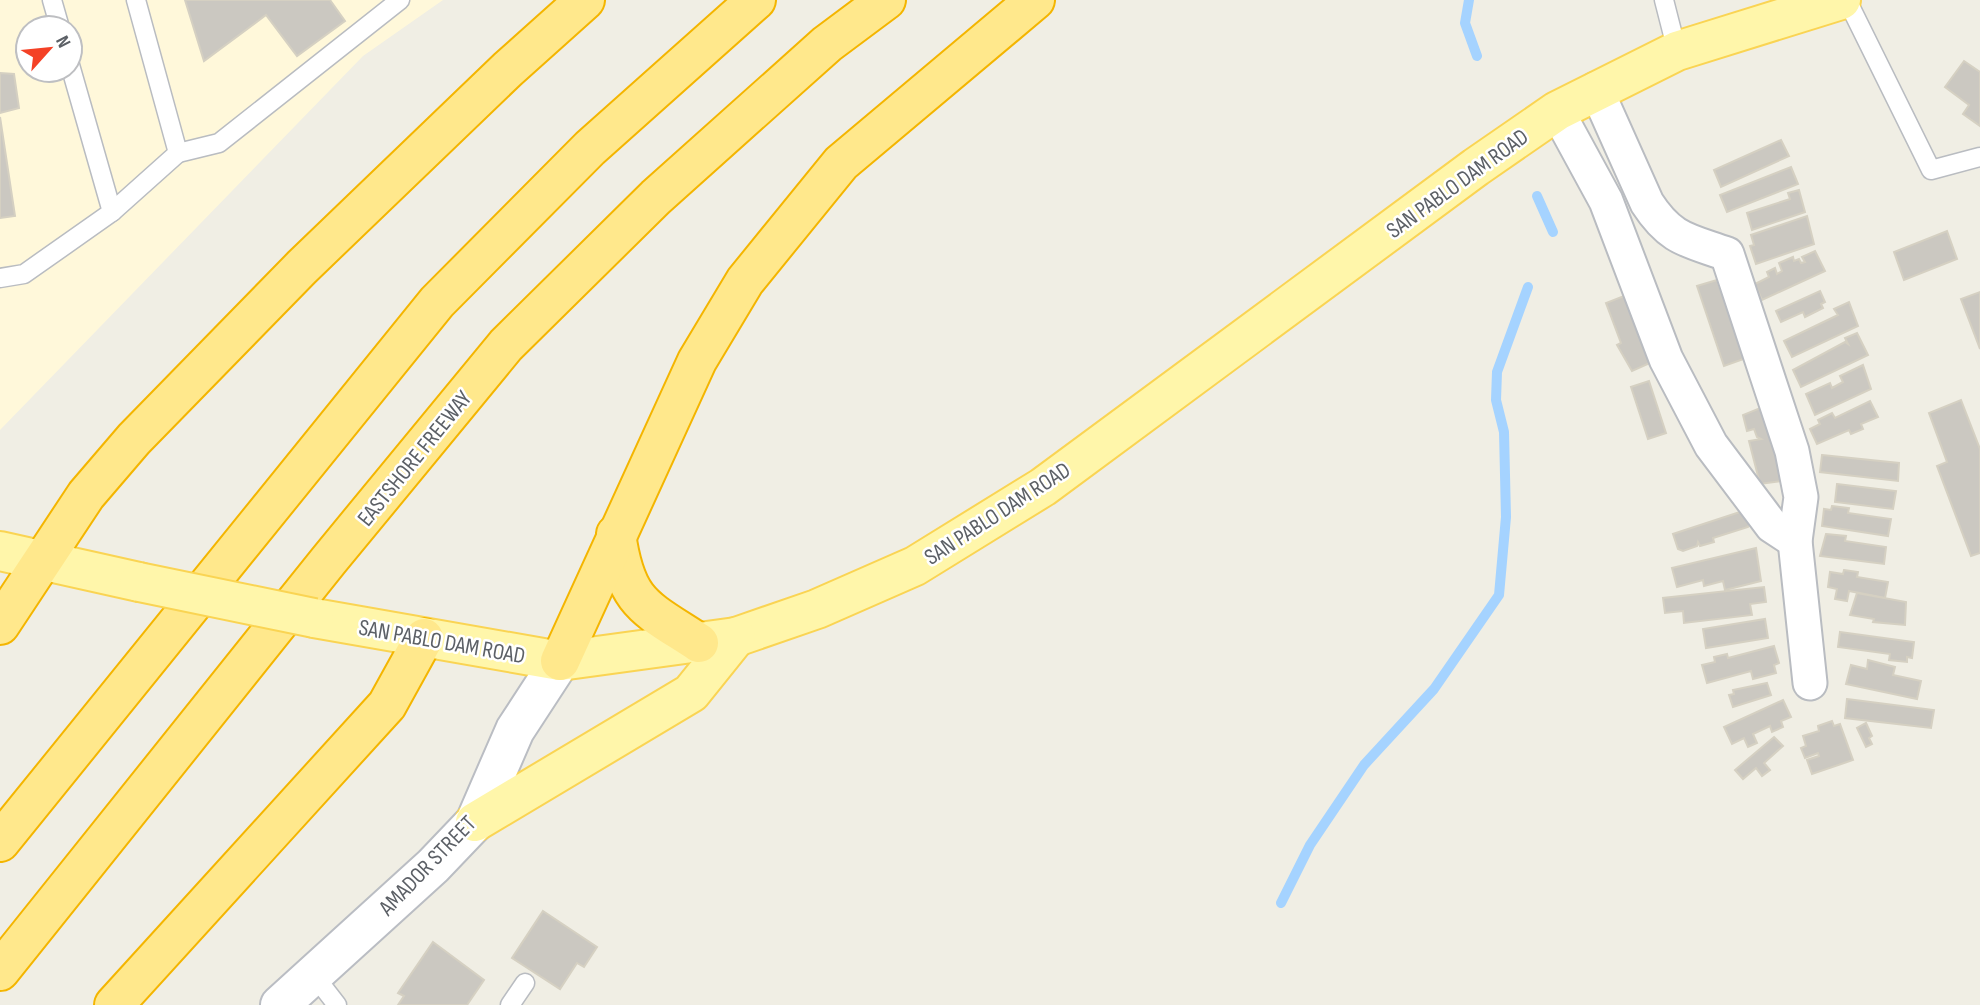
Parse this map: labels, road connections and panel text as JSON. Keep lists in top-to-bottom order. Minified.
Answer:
{"streets":{"highway":["EASTSHORE FREEWAY"],"main road":["SAN PABLO DAM ROAD"],"street":["AMADOR STREET"]},"crossings":[["SAN PABLO DAM ROAD","AMADOR STREET"]],"north":"top right"}
